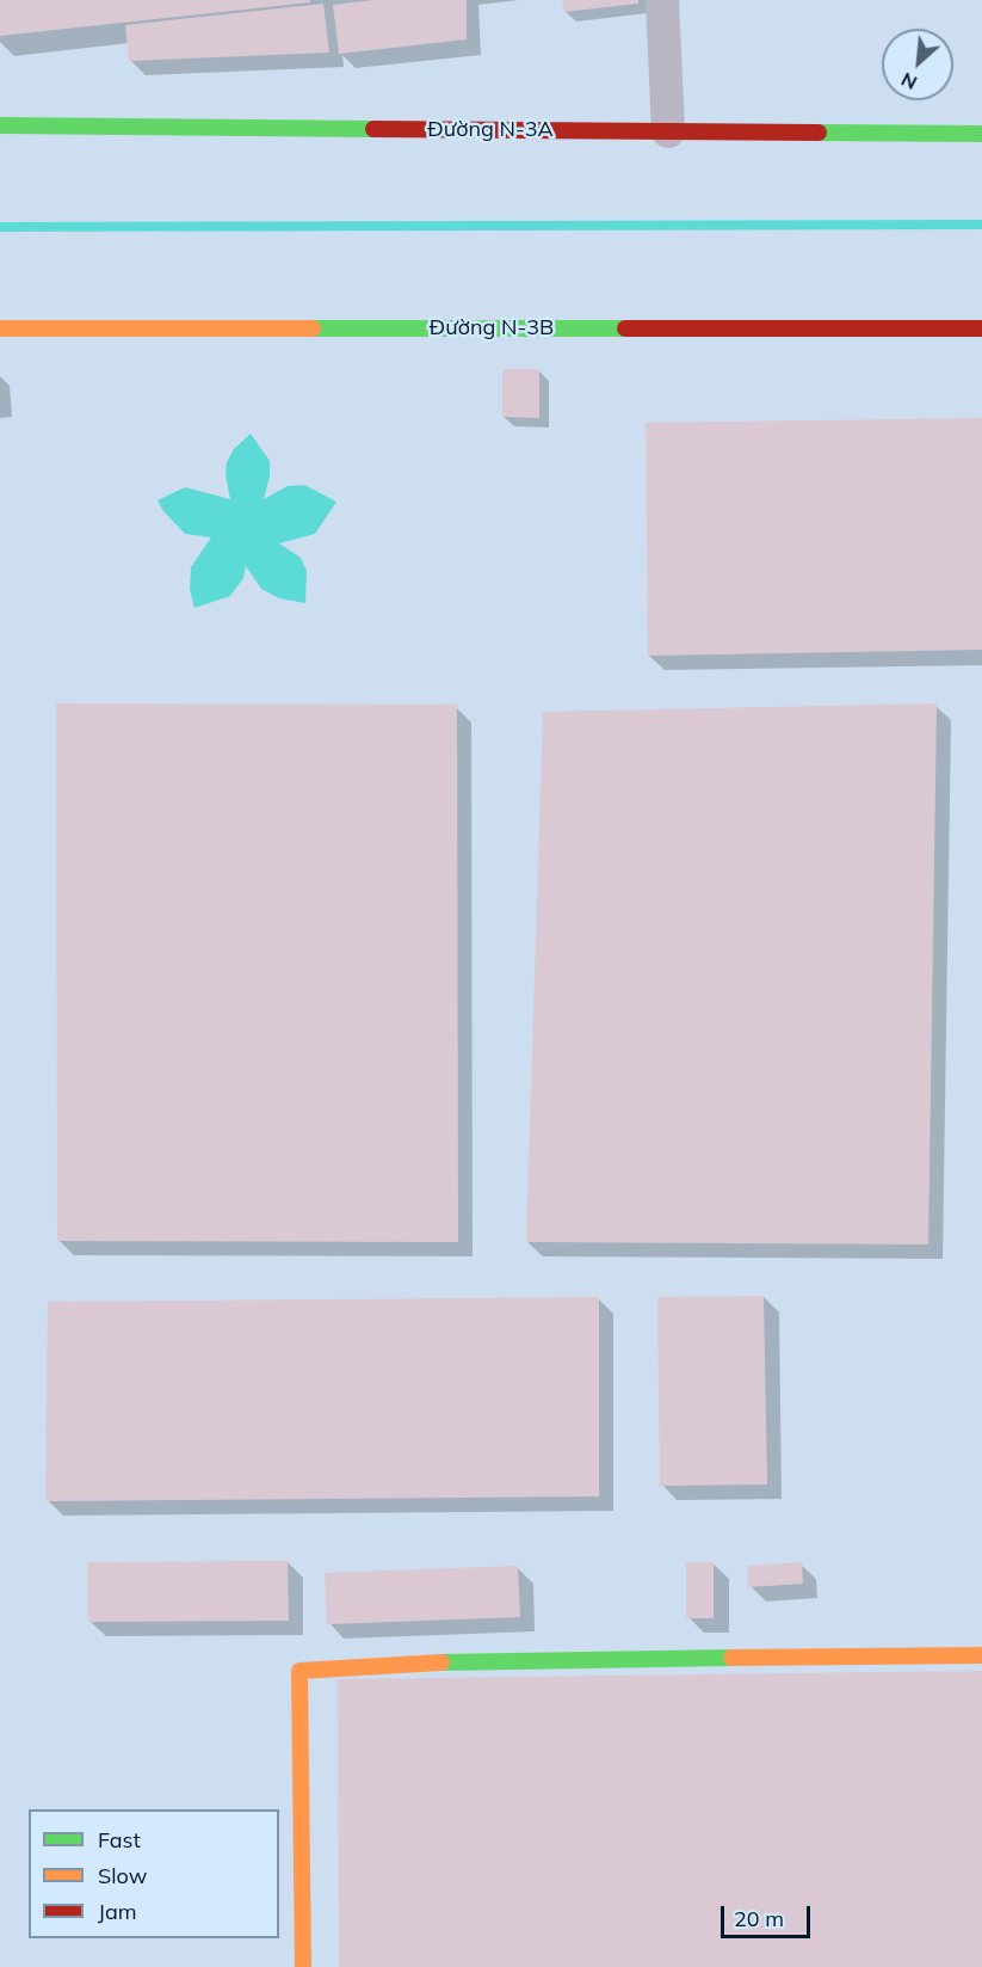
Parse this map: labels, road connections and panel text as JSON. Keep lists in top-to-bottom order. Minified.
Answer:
{"streets":{"street":["Đường N-3A","Đường N-3B"]},"legend":["Fast","Slow","Jam"],"scale_bar":"20 m","north":"bottom left"}
